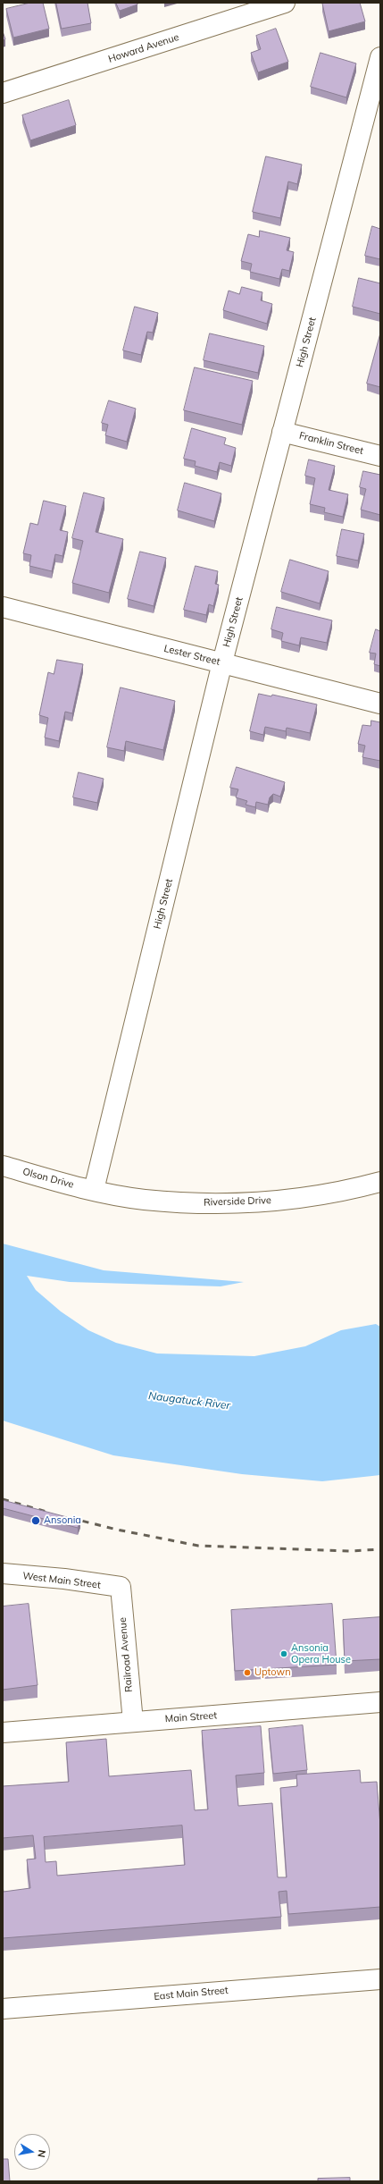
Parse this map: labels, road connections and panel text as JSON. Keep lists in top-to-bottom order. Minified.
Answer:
{"streets":{"street":["Howard Avenue","High Street","Franklin Street","Lester Street","Olson Drive","Riverside Drive","West Main Street","Railroad Avenue","Main Street","East Main Street"]},"crossings":[["High Street","Franklin Street"],["High Street","Lester Street"],["High Street","Olson Drive"],["High Street","Riverside Drive"],["Olson Drive","Riverside Drive"],["West Main Street","Railroad Avenue"],["Railroad Avenue","Main Street"]],"water":["Naugatuck River"],"places":["Ansonia","Ansonia Opera House","Uptown"],"north":"right"}
